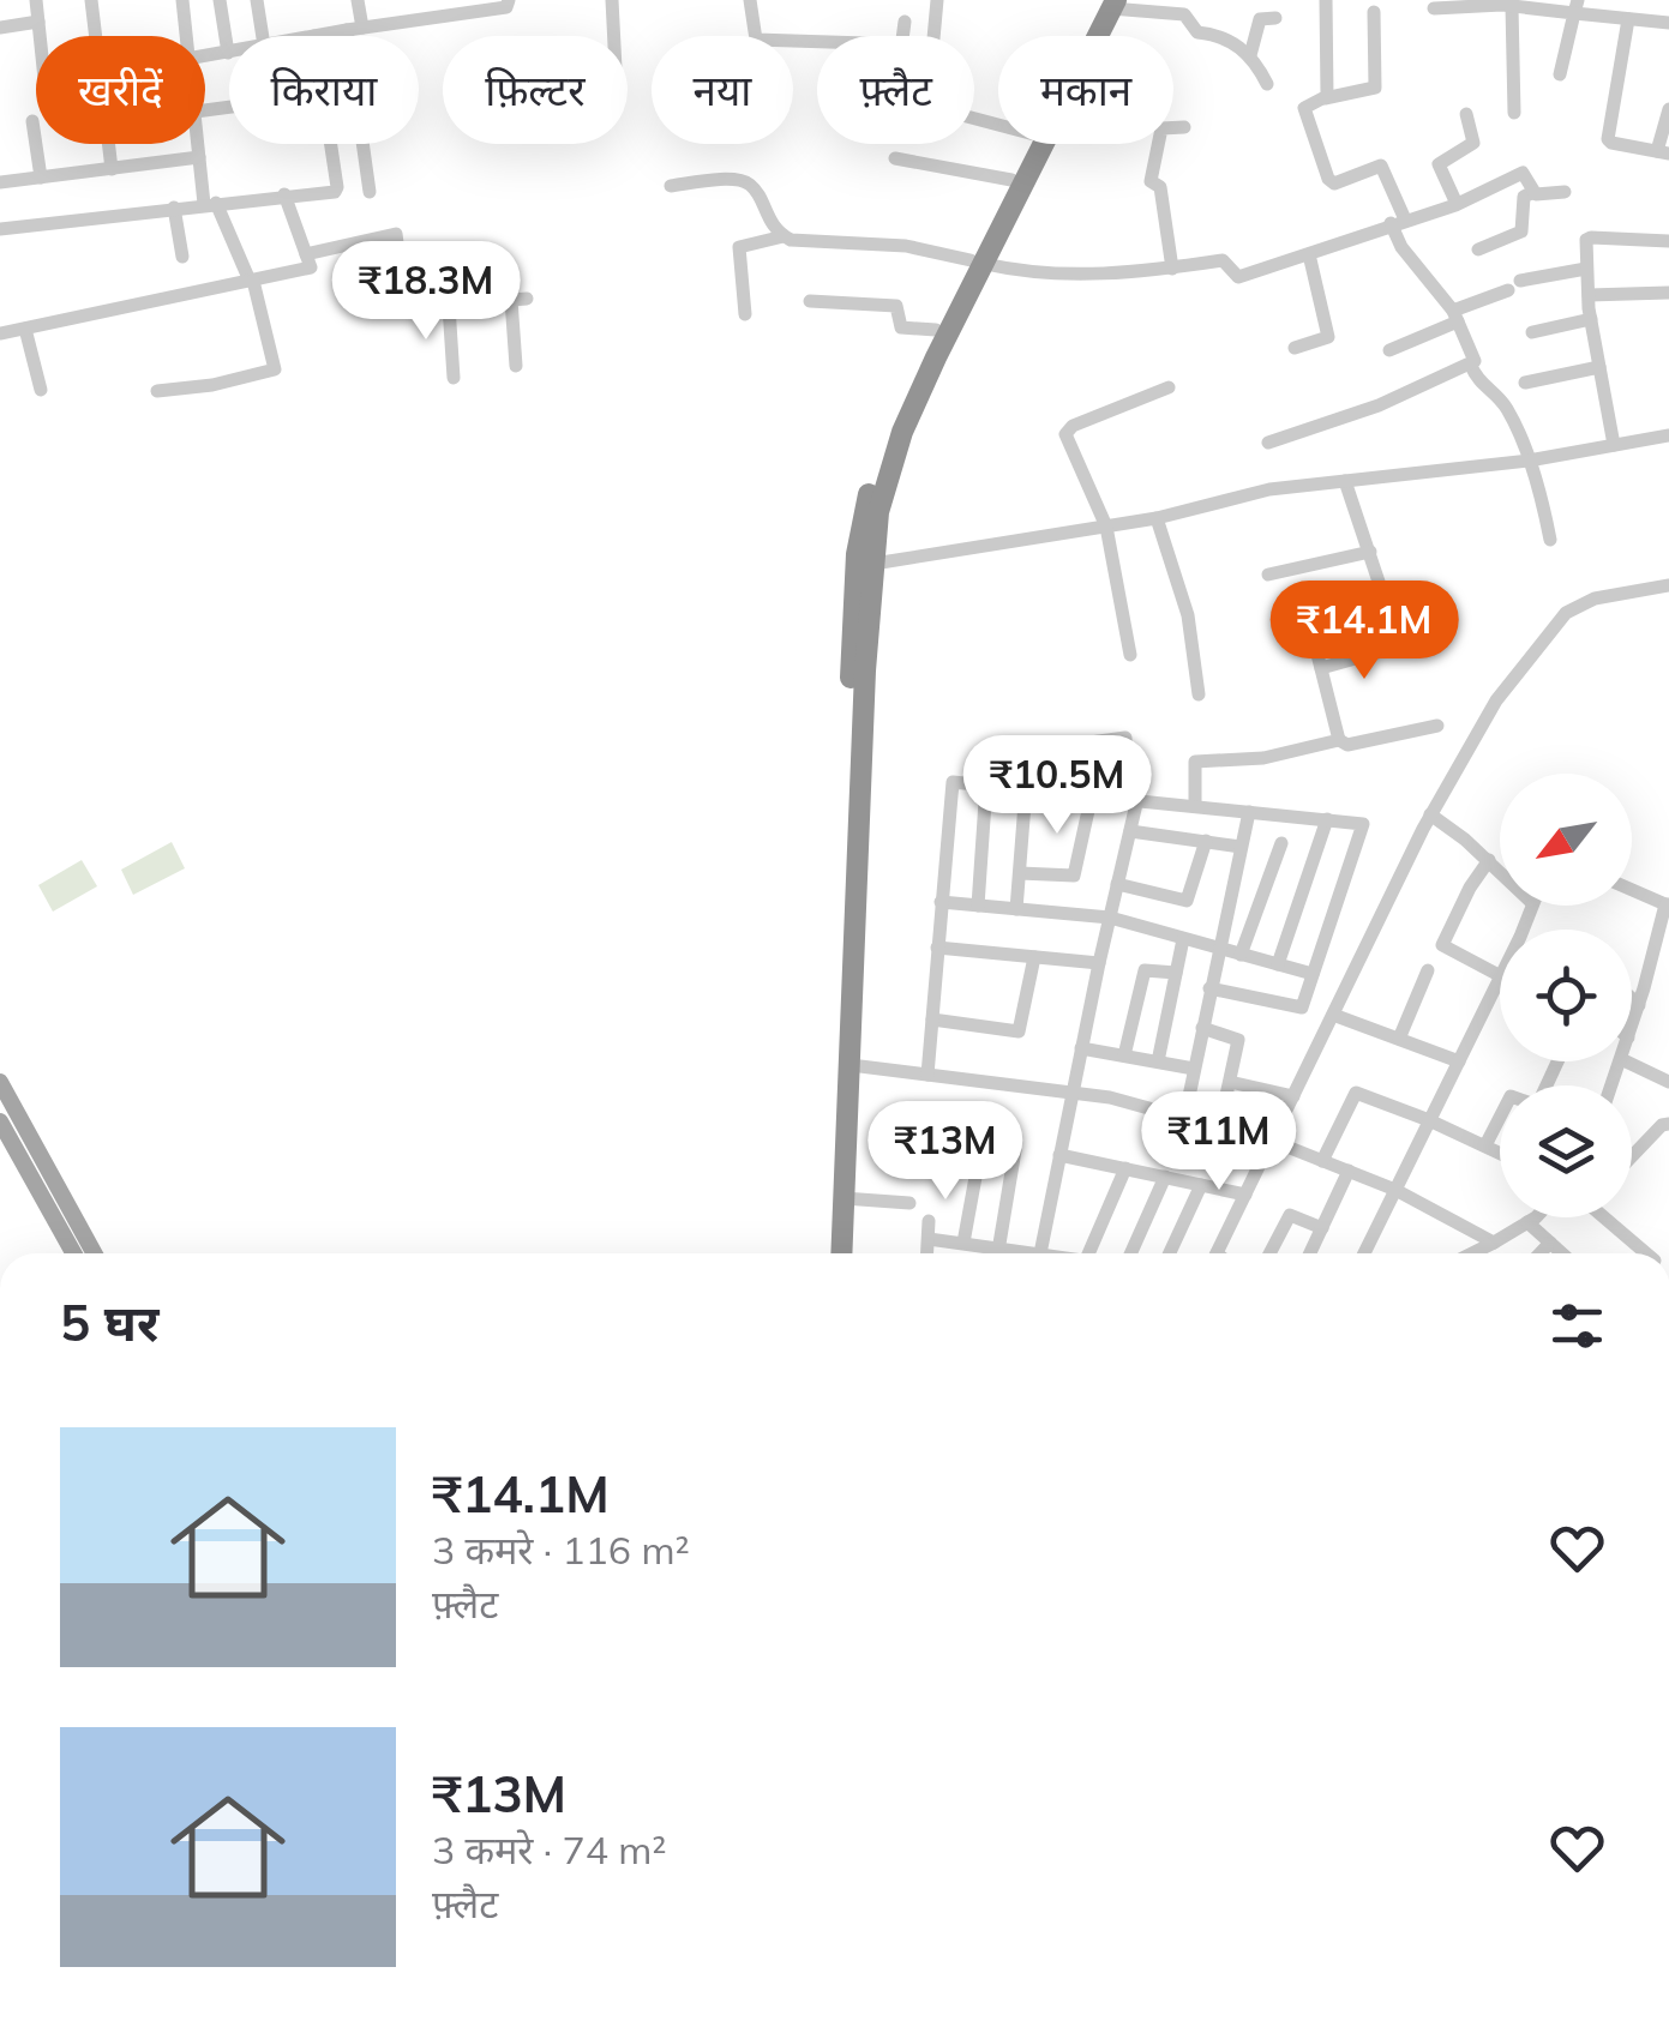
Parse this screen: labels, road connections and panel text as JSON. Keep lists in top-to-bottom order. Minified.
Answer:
{"north":"bottom left","page":{"chip":["खरीदें","किराया","फ़िल्टर","नया","फ़्लैट","मकान"],"price":["₹18.3M","₹14.1M","₹10.5M","₹11M","₹13M"],"heading":"5 घर","list":[{"name":"₹14.1M","note":"3 कमरे · 116 m² · फ़्लैट"},{"name":"₹13M","note":"3 कमरे · 74 m² · फ़्लैट"}]}}
